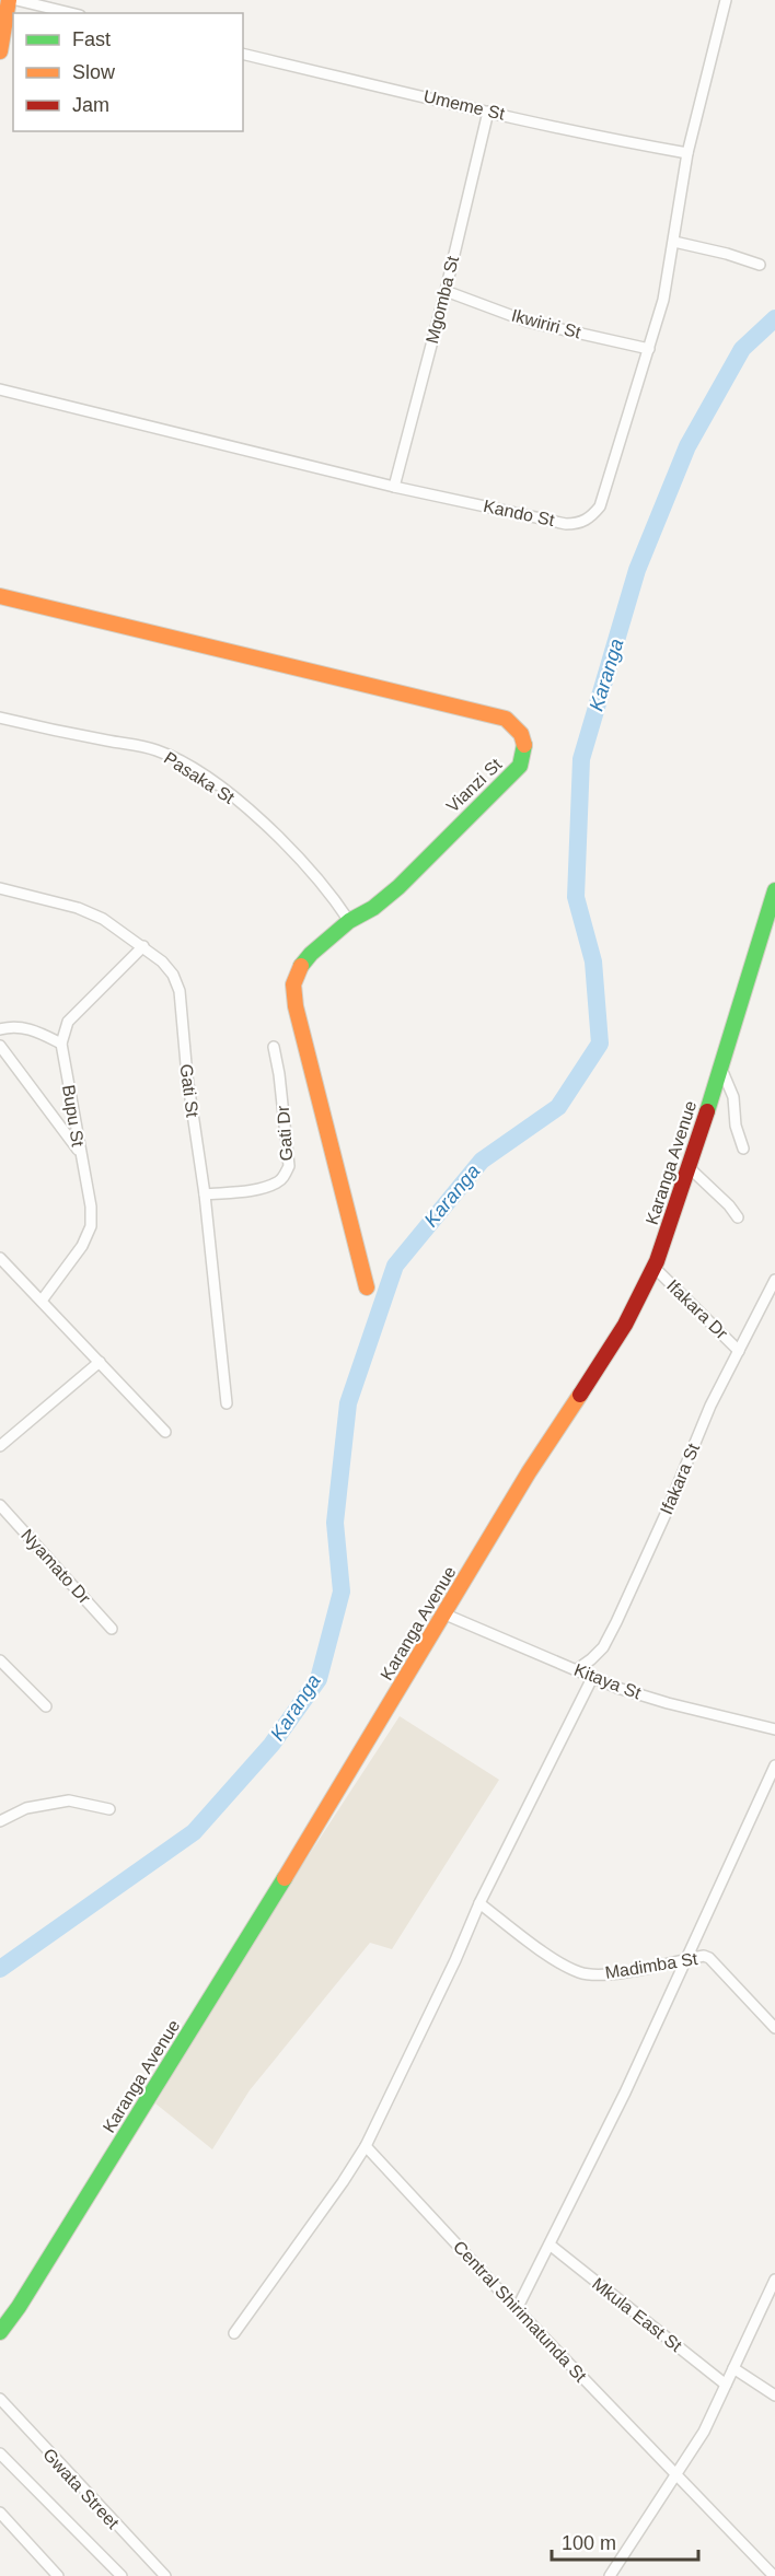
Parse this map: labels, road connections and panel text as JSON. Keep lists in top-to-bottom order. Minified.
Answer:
{"streets":{"street":["Umeme St","Mgomba St","Ikwiriri St","Kando St","Pasaka St","Vianzi St","Gati St","Bupu St","Gati Dr","Karanga Avenue","Ifakara Dr","Ifakara St","Nyamato Dr","Kitaya St","Madimba St","Central Shirimatunda St","Mkula East St","Gwata Street"]},"crossings":[["Umeme St","Mgomba St"],["Umeme St","Kando St"],["Mgomba St","Ikwiriri St"],["Mgomba St","Kando St"],["Ikwiriri St","Kando St"],["Pasaka St","Vianzi St"],["Gati St","Gati Dr"],["Karanga Avenue","Ifakara Dr"],["Karanga Avenue","Kitaya St"],["Ifakara Dr","Ifakara St"],["Ifakara St","Kitaya St"]],"water":["Karanga"],"legend":["Fast","Slow","Jam"],"scale_bar":"100 m"}
